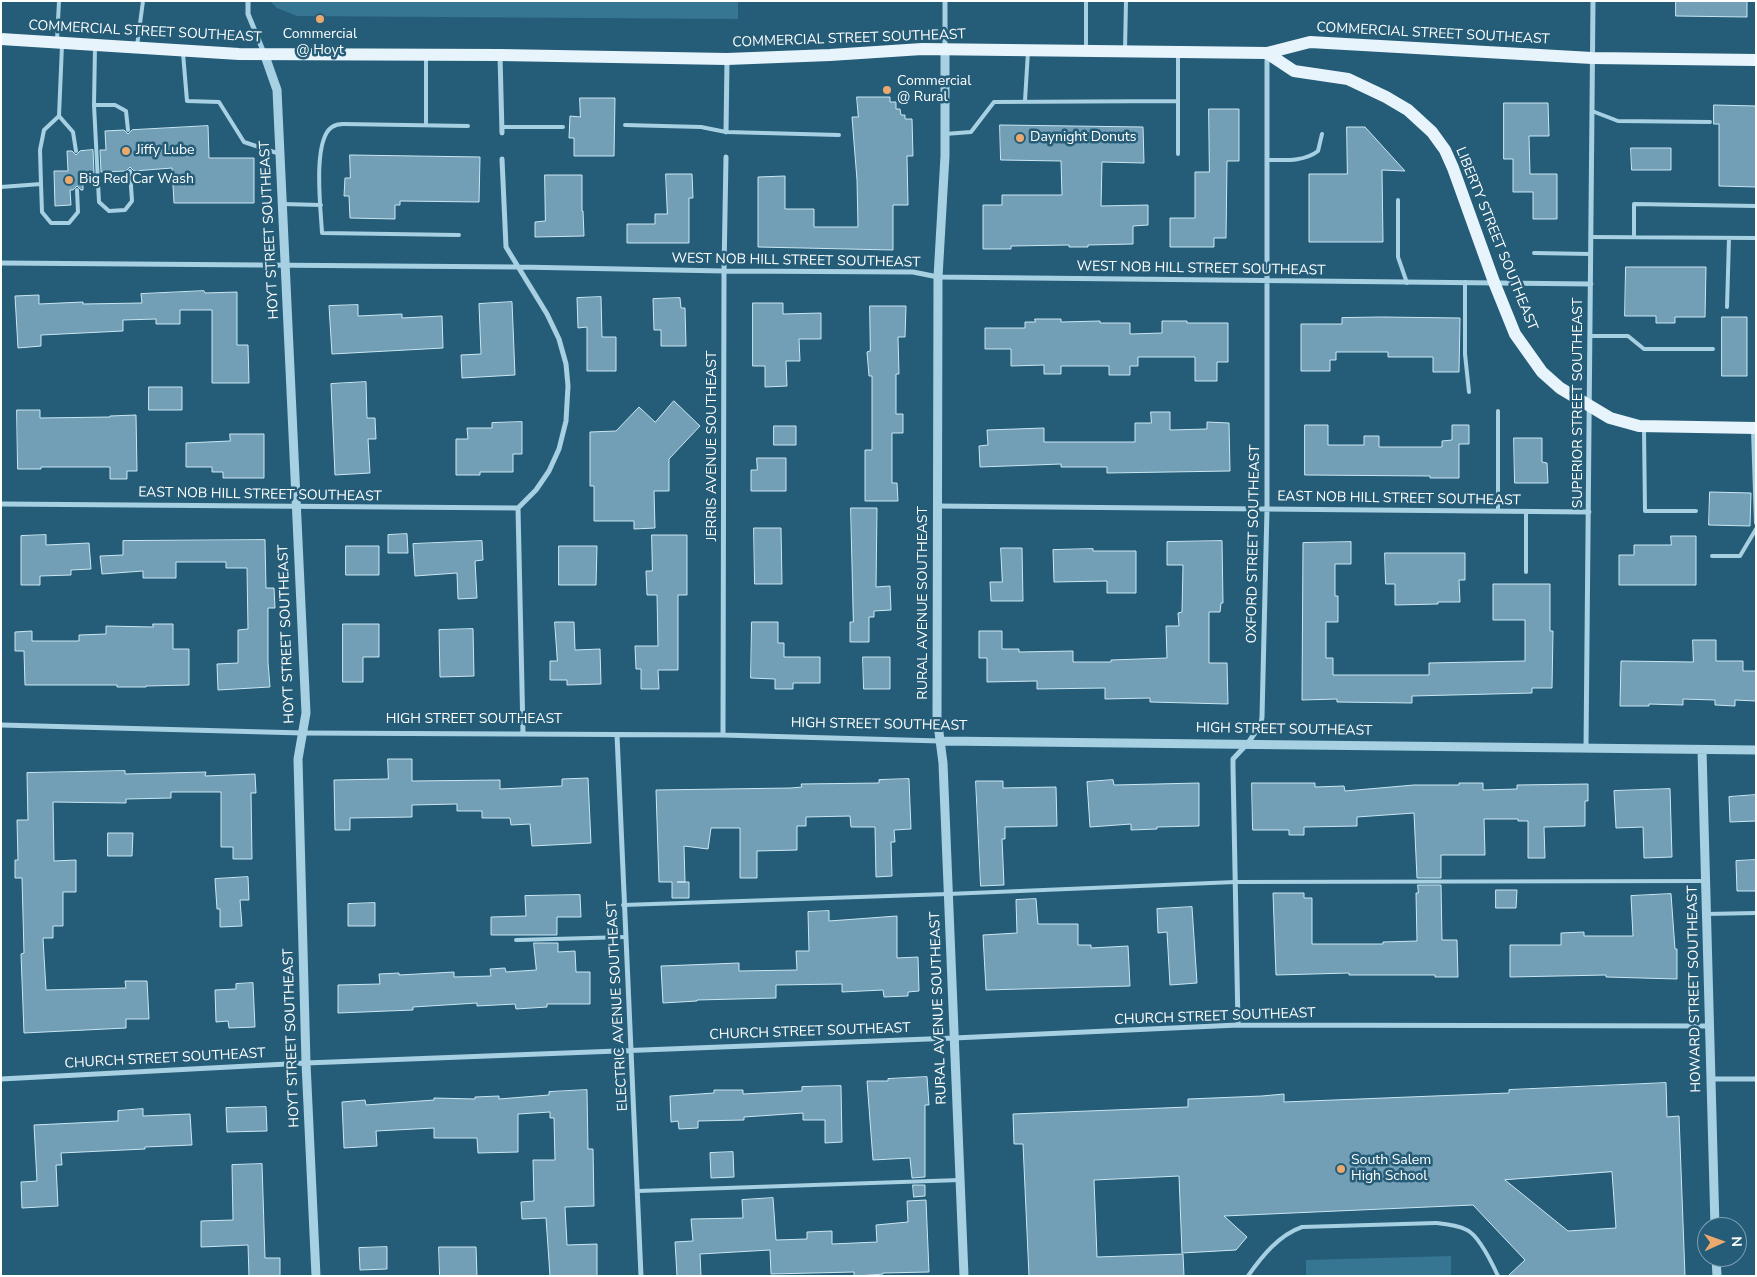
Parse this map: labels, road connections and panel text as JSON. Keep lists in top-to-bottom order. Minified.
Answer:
{"streets":{"main road":["COMMERCIAL STREET SOUTHEAST","LIBERTY STREET SOUTHEAST"],"street":["HOYT STREET SOUTHEAST","WEST NOB HILL STREET SOUTHEAST","SUPERIOR STREET SOUTHEAST","JERRIS AVENUE SOUTHEAST","EAST NOB HILL STREET SOUTHEAST","OXFORD STREET SOUTHEAST","RURAL AVENUE SOUTHEAST","HIGH STREET SOUTHEAST","HOWARD STREET SOUTHEAST","ELECTRIC AVENUE SOUTHEAST","CHURCH STREET SOUTHEAST"]},"crossings":[["COMMERCIAL STREET SOUTHEAST","HOYT STREET SOUTHEAST"],["COMMERCIAL STREET SOUTHEAST","LIBERTY STREET SOUTHEAST"],["COMMERCIAL STREET SOUTHEAST","SUPERIOR STREET SOUTHEAST"],["COMMERCIAL STREET SOUTHEAST","OXFORD STREET SOUTHEAST"],["COMMERCIAL STREET SOUTHEAST","RURAL AVENUE SOUTHEAST"],["HOYT STREET SOUTHEAST","WEST NOB HILL STREET SOUTHEAST"],["HOYT STREET SOUTHEAST","EAST NOB HILL STREET SOUTHEAST"],["HOYT STREET SOUTHEAST","HIGH STREET SOUTHEAST"],["HOYT STREET SOUTHEAST","CHURCH STREET SOUTHEAST"],["LIBERTY STREET SOUTHEAST","WEST NOB HILL STREET SOUTHEAST"],["LIBERTY STREET SOUTHEAST","SUPERIOR STREET SOUTHEAST"],["LIBERTY STREET SOUTHEAST","OXFORD STREET SOUTHEAST"],["WEST NOB HILL STREET SOUTHEAST","SUPERIOR STREET SOUTHEAST"],["WEST NOB HILL STREET SOUTHEAST","JERRIS AVENUE SOUTHEAST"],["WEST NOB HILL STREET SOUTHEAST","OXFORD STREET SOUTHEAST"],["WEST NOB HILL STREET SOUTHEAST","RURAL AVENUE SOUTHEAST"],["SUPERIOR STREET SOUTHEAST","EAST NOB HILL STREET SOUTHEAST"],["SUPERIOR STREET SOUTHEAST","HIGH STREET SOUTHEAST"],["JERRIS AVENUE SOUTHEAST","HIGH STREET SOUTHEAST"],["EAST NOB HILL STREET SOUTHEAST","OXFORD STREET SOUTHEAST"],["EAST NOB HILL STREET SOUTHEAST","RURAL AVENUE SOUTHEAST"],["OXFORD STREET SOUTHEAST","HIGH STREET SOUTHEAST"],["OXFORD STREET SOUTHEAST","CHURCH STREET SOUTHEAST"],["RURAL AVENUE SOUTHEAST","HIGH STREET SOUTHEAST"],["RURAL AVENUE SOUTHEAST","CHURCH STREET SOUTHEAST"],["HIGH STREET SOUTHEAST","HOWARD STREET SOUTHEAST"],["HIGH STREET SOUTHEAST","ELECTRIC AVENUE SOUTHEAST"],["HOWARD STREET SOUTHEAST","CHURCH STREET SOUTHEAST"],["ELECTRIC AVENUE SOUTHEAST","CHURCH STREET SOUTHEAST"]],"places":["Commercial @ Hoyt","Commercial @ Rural","Daynight Donuts","Jiffy Lube","Big Red Car Wash","South Salem High School"],"north":"right"}
